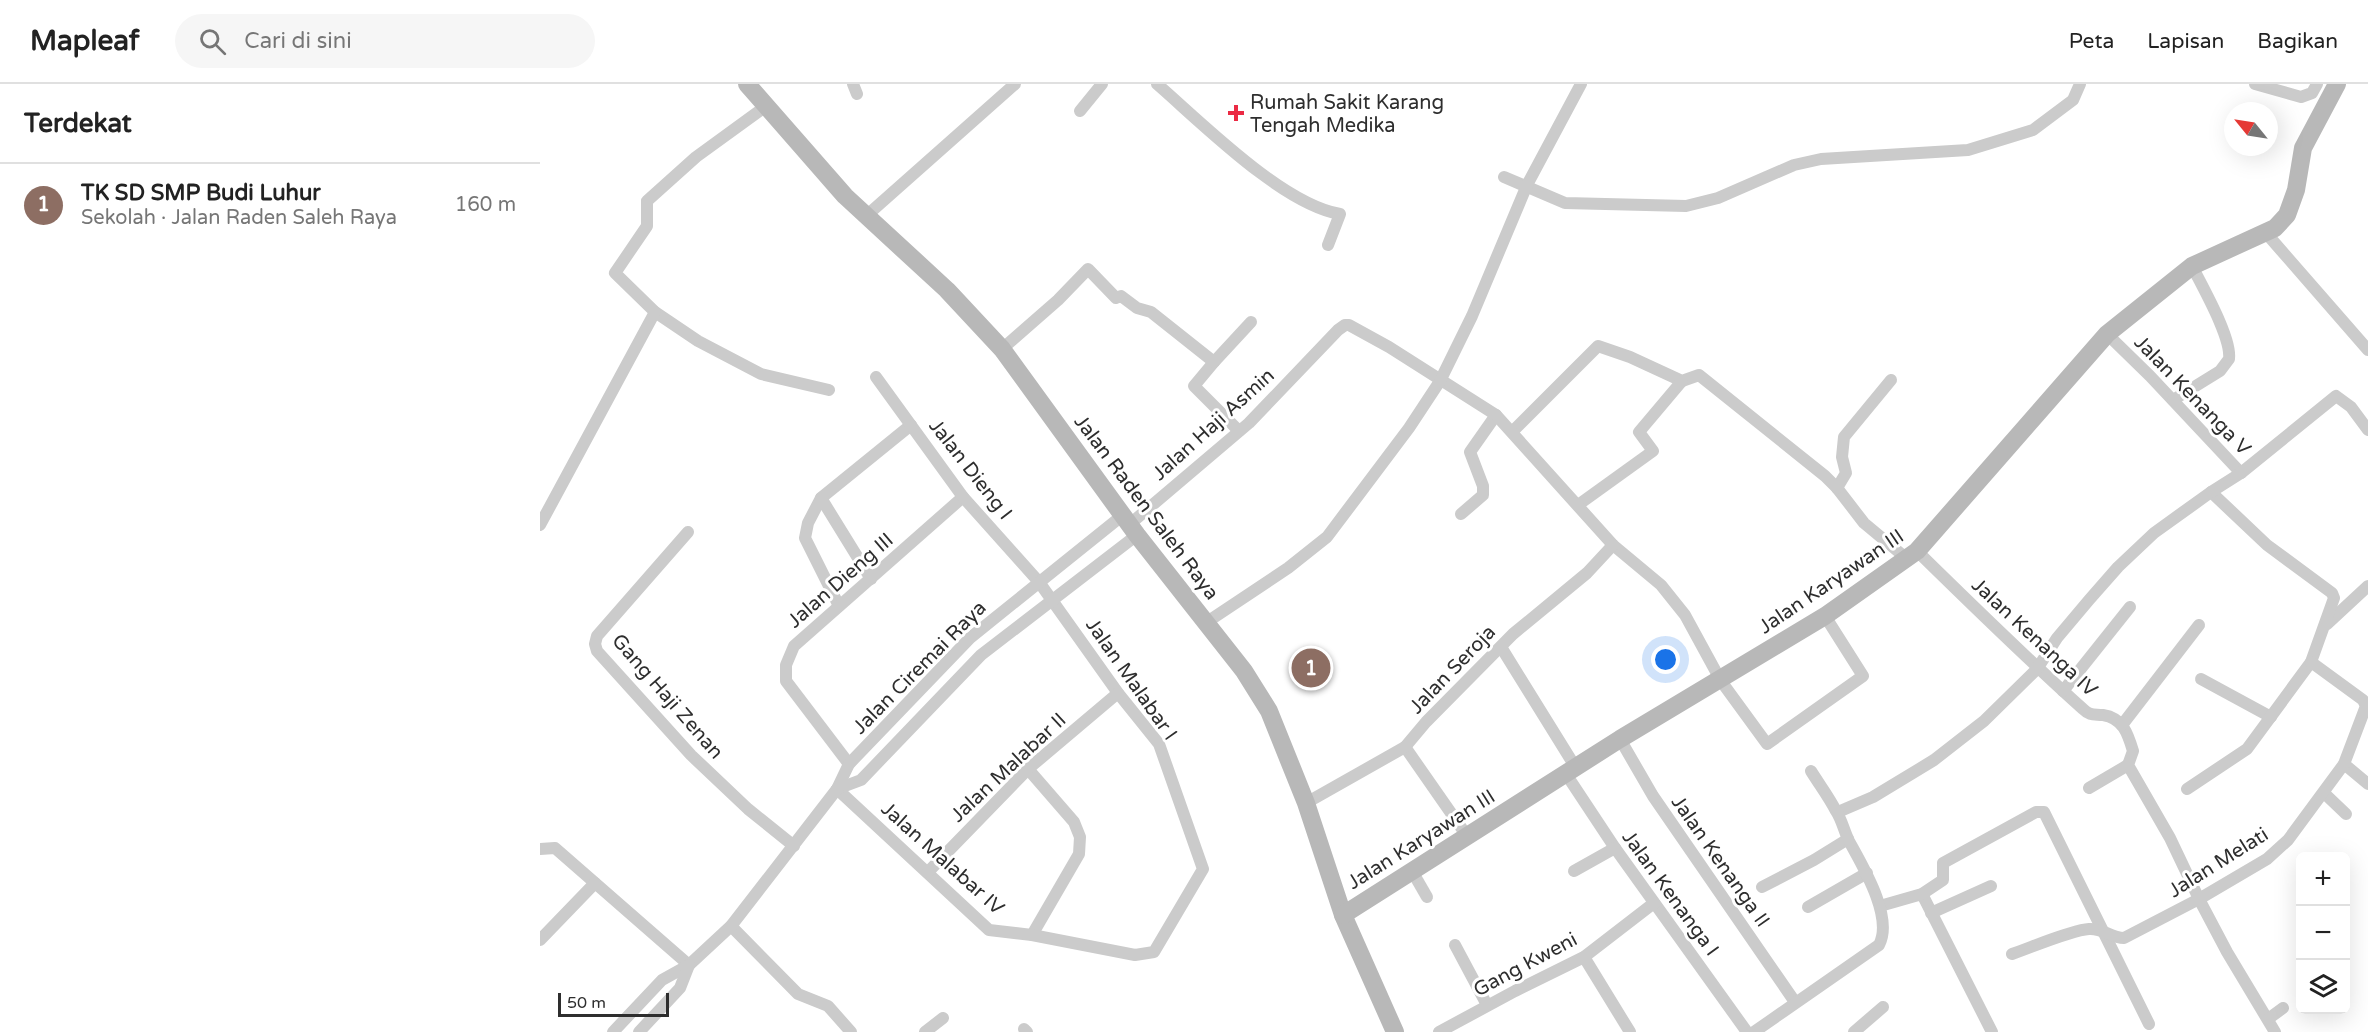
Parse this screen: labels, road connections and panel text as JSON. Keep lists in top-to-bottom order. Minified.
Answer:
{"streets":{"street":["Jalan Kenanga V","Jalan Haji Asmin","Jalan Dieng I","Jalan Raden Saleh Raya","Jalan Dieng III","Jalan Karyawan III","Jalan Kenanga IV","Jalan Ciremai Raya","Jalan Seroja","Jalan Malabar I","Gang Haji Zenan","Jalan Malabar II","Jalan Malabar IV","Jalan Kenanga II","Jalan Melati","Jalan Kenanga I","Gang Kweni"]},"crossings":[["Jalan Kenanga V","Jalan Karyawan III"],["Jalan Kenanga V","Jalan Kenanga IV"],["Jalan Haji Asmin","Jalan Raden Saleh Raya"],["Jalan Haji Asmin","Jalan Ciremai Raya"],["Jalan Dieng I","Jalan Dieng III"],["Jalan Dieng I","Jalan Ciremai Raya"],["Jalan Dieng I","Jalan Malabar I"],["Jalan Raden Saleh Raya","Jalan Karyawan III"],["Jalan Raden Saleh Raya","Jalan Ciremai Raya"],["Jalan Raden Saleh Raya","Jalan Seroja"],["Jalan Dieng III","Jalan Ciremai Raya"],["Jalan Karyawan III","Jalan Kenanga IV"],["Jalan Karyawan III","Jalan Kenanga II"],["Jalan Karyawan III","Jalan Kenanga I"],["Jalan Ciremai Raya","Jalan Malabar I"],["Jalan Ciremai Raya","Gang Haji Zenan"],["Jalan Ciremai Raya","Jalan Malabar IV"],["Jalan Seroja","Jalan Kenanga I"],["Jalan Malabar I","Jalan Malabar II"],["Jalan Malabar I","Jalan Malabar IV"],["Jalan Malabar II","Jalan Malabar IV"],["Jalan Kenanga I","Gang Kweni"]],"places":{"health":["Rumah Sakit Karang Tengah Medika"]},"scale_bar":"50 m","north":"top left","page":{"header":"Mapleaf","search":"Cari di sini","nav":["Peta","Lapisan","Bagikan"],"heading":"Terdekat","list":[{"mark":"1","name":"TK SD SMP Budi Luhur","note":"Sekolah · Jalan Raden Saleh Raya","value":"160 m"}],"pins":"1","map_buttons":["+","−"],"scale":"50 m"}}
